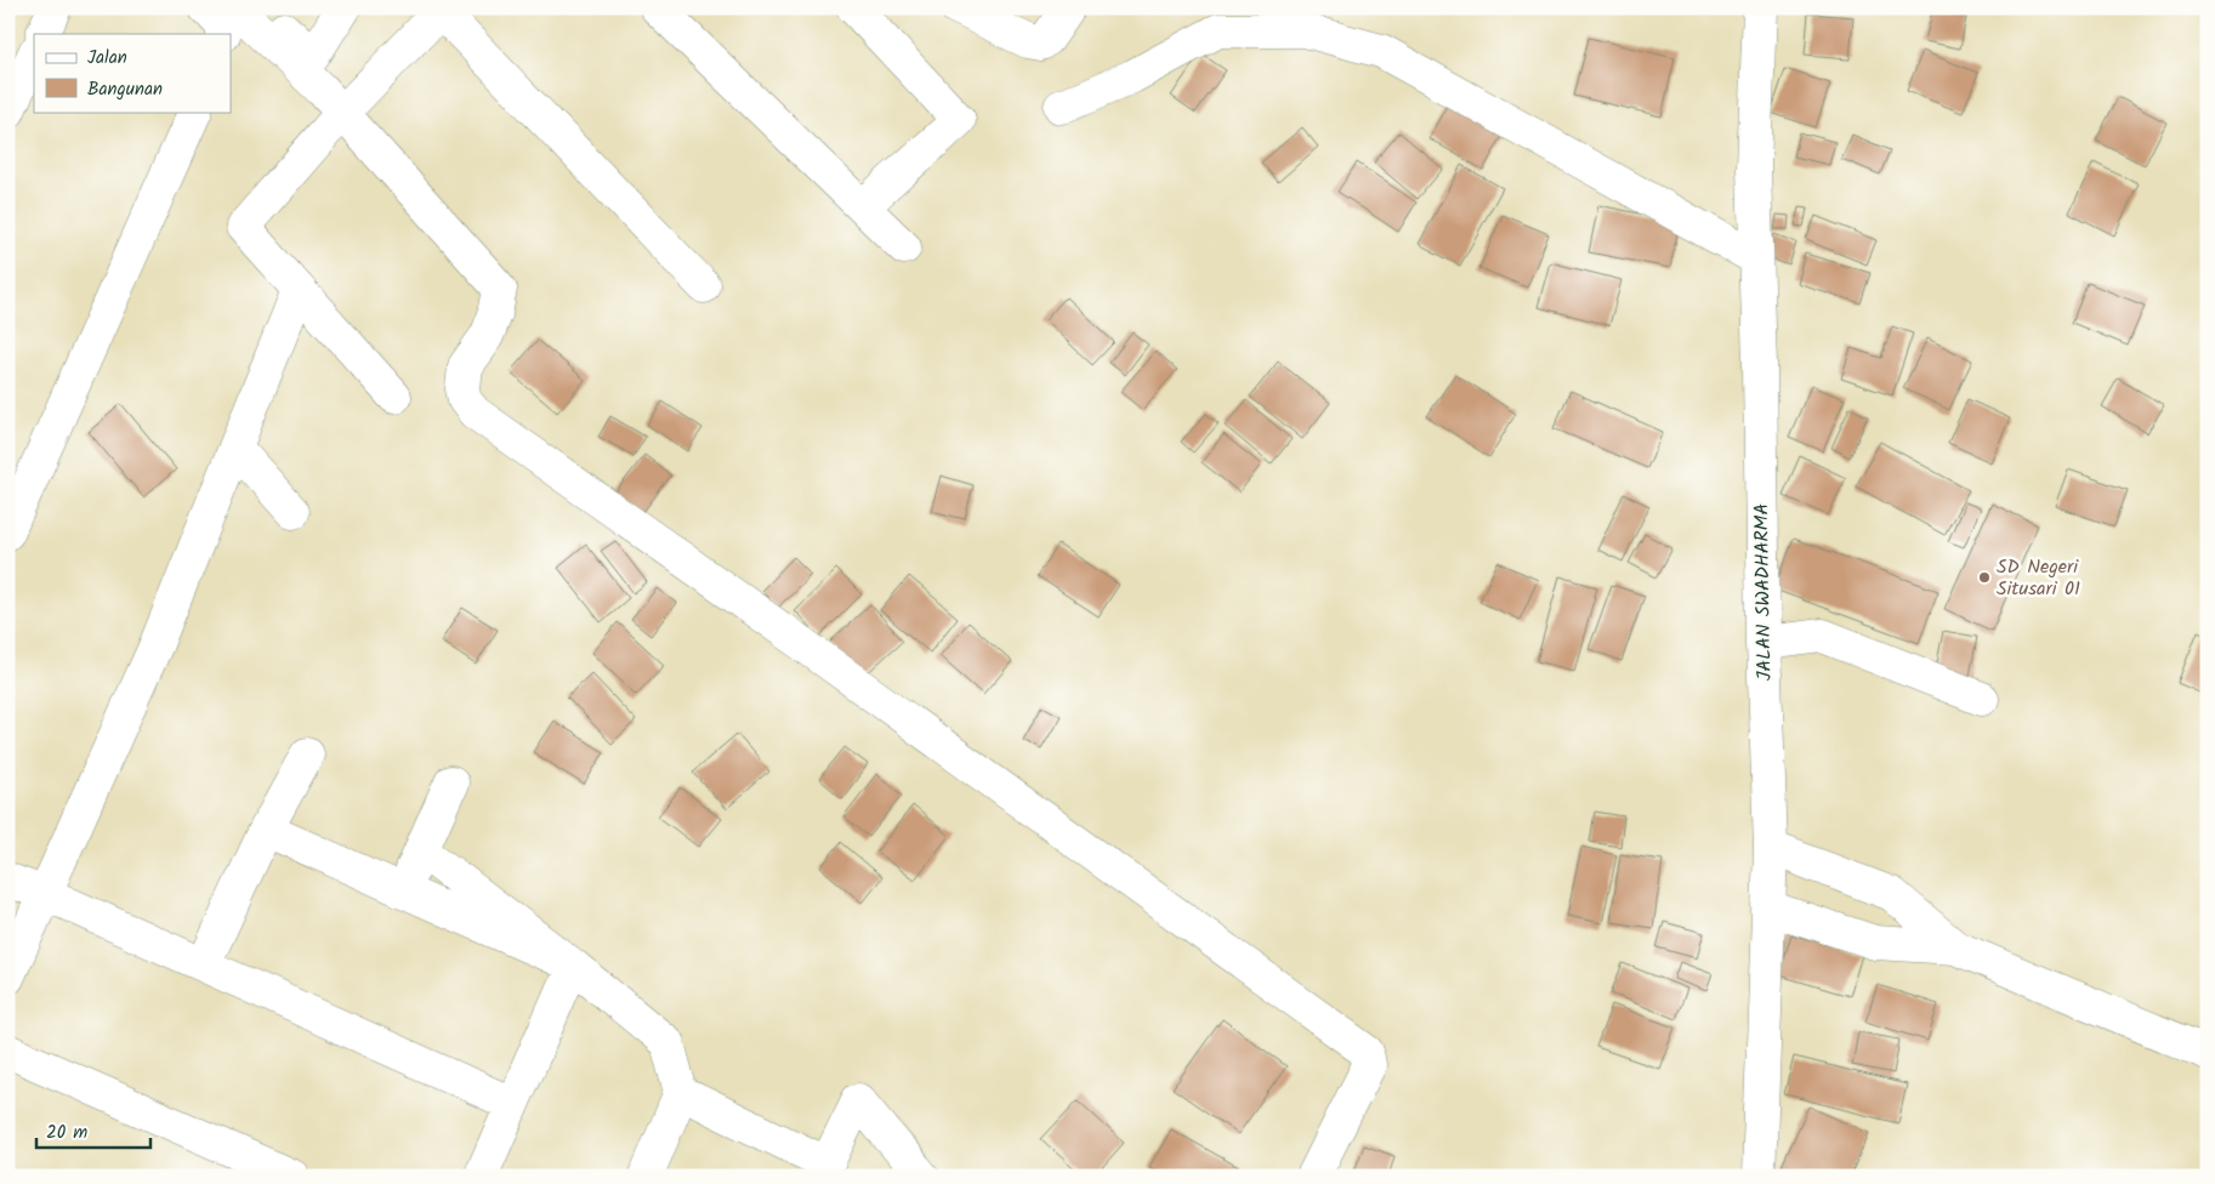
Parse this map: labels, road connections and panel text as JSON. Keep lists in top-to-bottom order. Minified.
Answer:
{"streets":{"street":["JALAN SWADHARMA"]},"places":["SD Negeri Situsari 01"],"legend":["Jalan","Bangunan"],"scale_bar":"20 m"}
